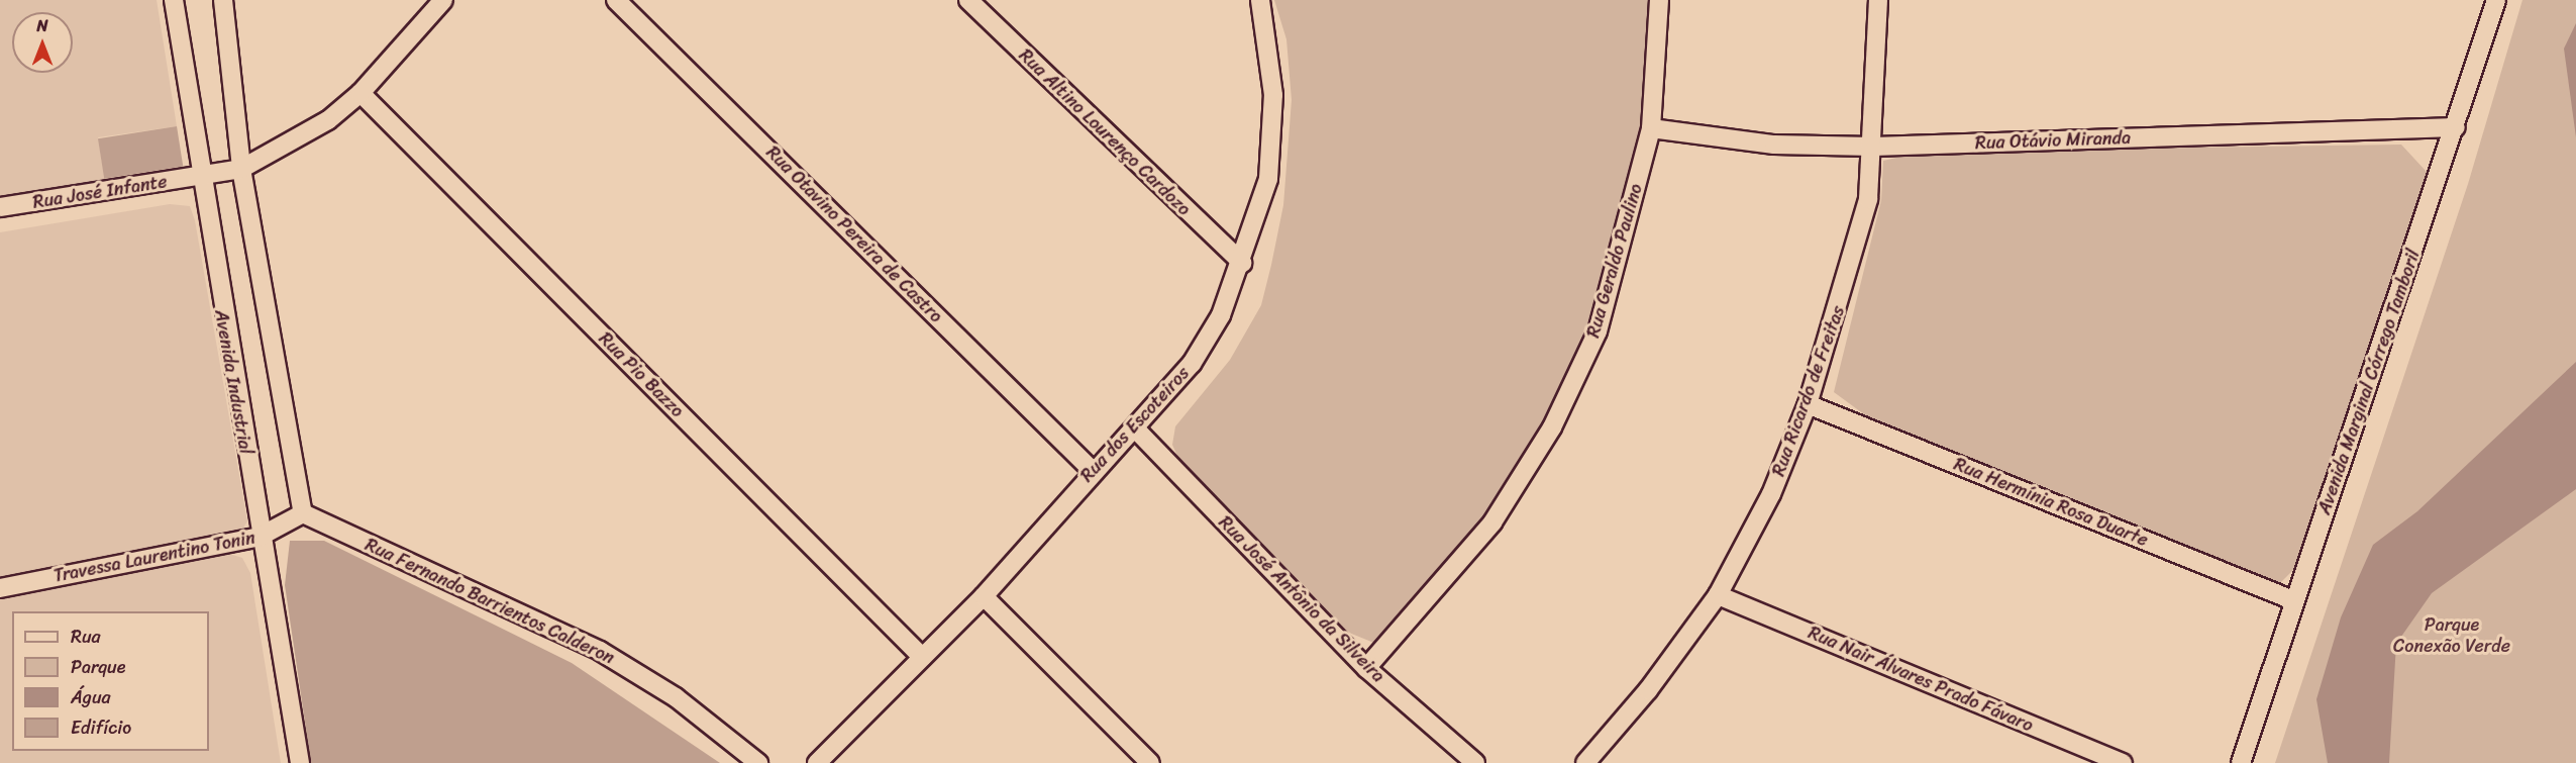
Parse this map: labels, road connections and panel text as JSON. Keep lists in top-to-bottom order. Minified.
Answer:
{"streets":{"street":["Rua Altino Lourenço Cardozo","Rua Otávio Miranda","Rua José Infante","Rua Otavino Pereira de Castro","Rua Geraldo Paulino","Rua Pio Bazzo","Avenida Industrial","Avenida Marginal Córrego Tamboril","Rua Ricardo de Freitas","Rua dos Escoteiros","Rua Hermínia Rosa Duarte","Travessa Laurentino Tonin","Rua José Antônio da Silveira","Rua Fernando Barrientos Calderon","Rua Nair Álvares Prado Fávaro"]},"crossings":[["Rua Altino Lourenço Cardozo","Rua dos Escoteiros"],["Rua Otávio Miranda","Rua Geraldo Paulino"],["Rua Otávio Miranda","Avenida Marginal Córrego Tamboril"],["Rua Otávio Miranda","Rua Ricardo de Freitas"],["Rua José Infante","Rua Pio Bazzo"],["Rua José Infante","Avenida Industrial"],["Rua Otavino Pereira de Castro","Rua dos Escoteiros"],["Rua Geraldo Paulino","Rua José Antônio da Silveira"],["Rua Pio Bazzo","Rua dos Escoteiros"],["Avenida Industrial","Travessa Laurentino Tonin"],["Avenida Marginal Córrego Tamboril","Rua Hermínia Rosa Duarte"],["Rua Ricardo de Freitas","Rua Hermínia Rosa Duarte"],["Rua Ricardo de Freitas","Rua Nair Álvares Prado Fávaro"],["Rua dos Escoteiros","Rua José Antônio da Silveira"],["Travessa Laurentino Tonin","Rua Fernando Barrientos Calderon"]],"parks":["Parque Conexão Verde"],"legend":["Rua","Parque","Água","Edifício"],"north":"top"}
